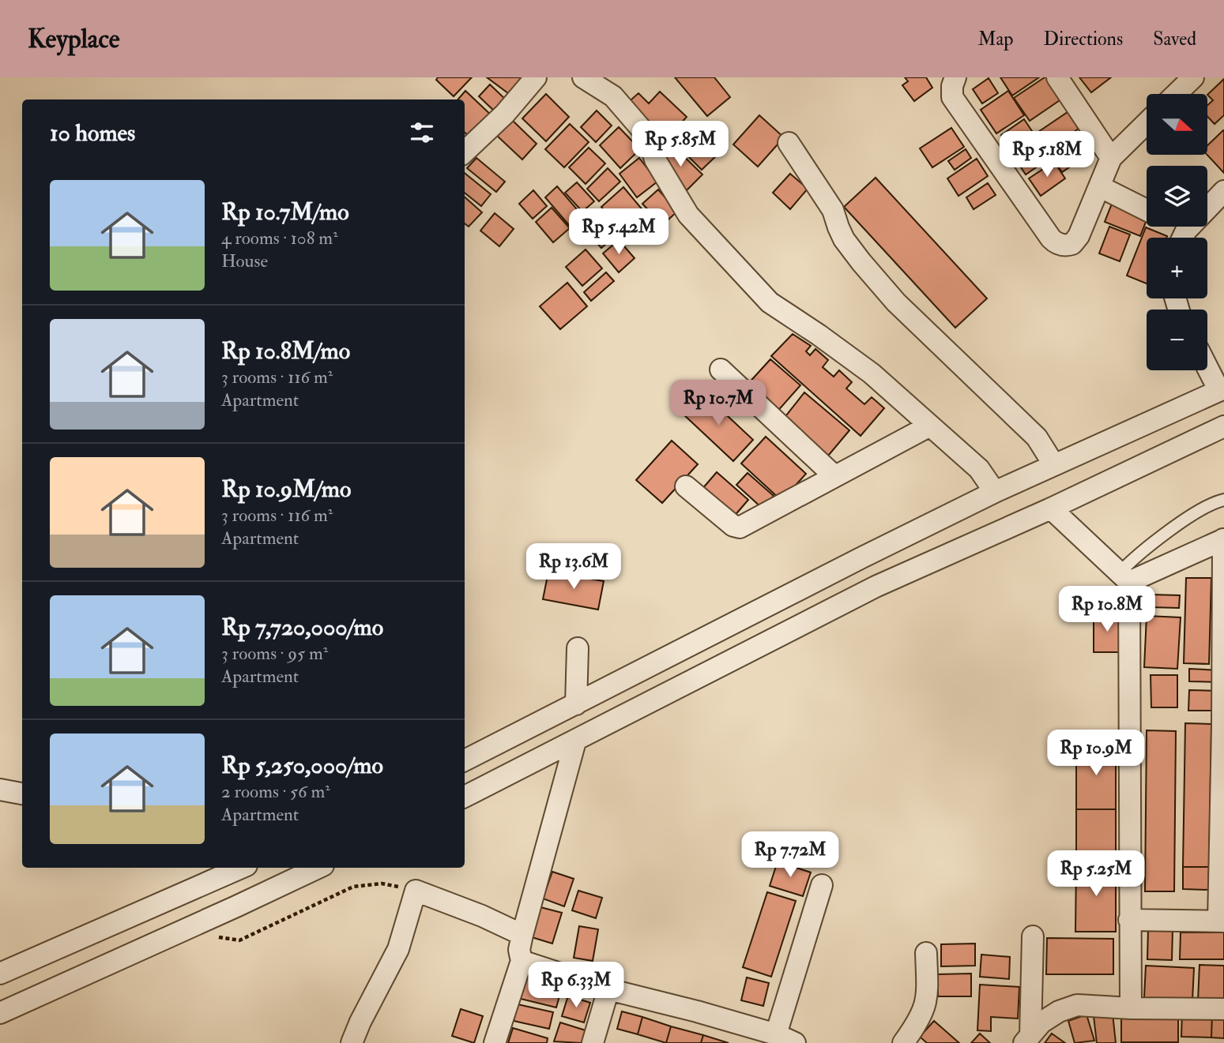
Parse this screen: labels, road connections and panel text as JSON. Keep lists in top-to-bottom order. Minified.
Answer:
{"north":"right","page":{"header":"Keyplace","nav":["Map","Directions","Saved"],"map_buttons":["+","−"],"heading":"10 homes","price":["Rp 5.85M","Rp 5.18M","Rp 5.42M","Rp 10.7M","Rp 13.6M","Rp 10.8M","Rp 10.9M","Rp 7.72M","Rp 5.25M","Rp 6.33M"],"list":[{"name":"Rp 10.7M/mo","note":"4 rooms · 108 m² · House"},{"name":"Rp 10.8M/mo","note":"3 rooms · 116 m² · Apartment"},{"name":"Rp 10.9M/mo","note":"3 rooms · 116 m² · Apartment"},{"name":"Rp 7,720,000/mo","note":"3 rooms · 95 m² · Apartment"},{"name":"Rp 5,250,000/mo","note":"2 rooms · 56 m² · Apartment"}]}}
